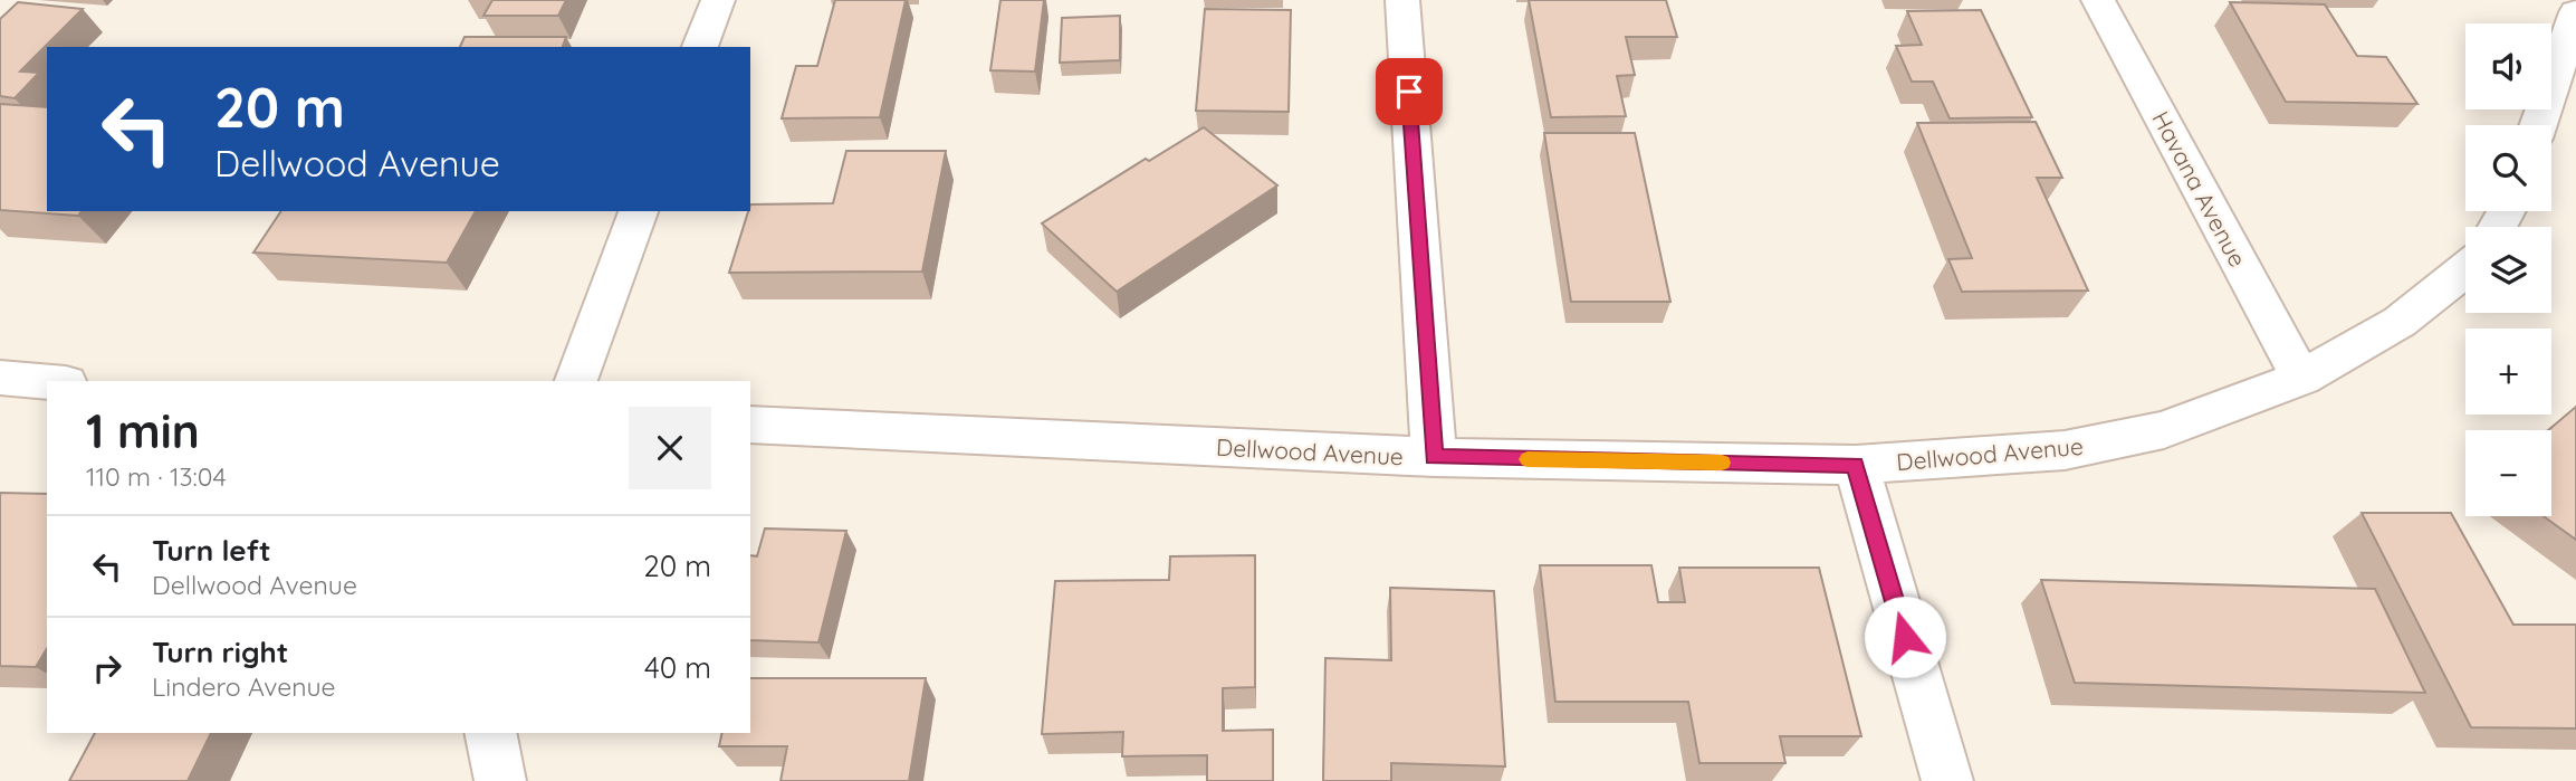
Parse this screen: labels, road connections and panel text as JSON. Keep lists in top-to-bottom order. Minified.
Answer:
{"streets":{"street":["Havana Avenue","Dellwood Avenue"]},"crossings":[["Havana Avenue","Dellwood Avenue"]],"page":{"map_buttons":["+","−"],"turn":["20 m","Dellwood Avenue"],"heading":["1 min","110 m · 13:04"],"list":[{"name":"Turn left","note":"Dellwood Avenue","value":"20 m"},{"name":"Turn right","note":"Lindero Avenue","value":"40 m"}]}}
